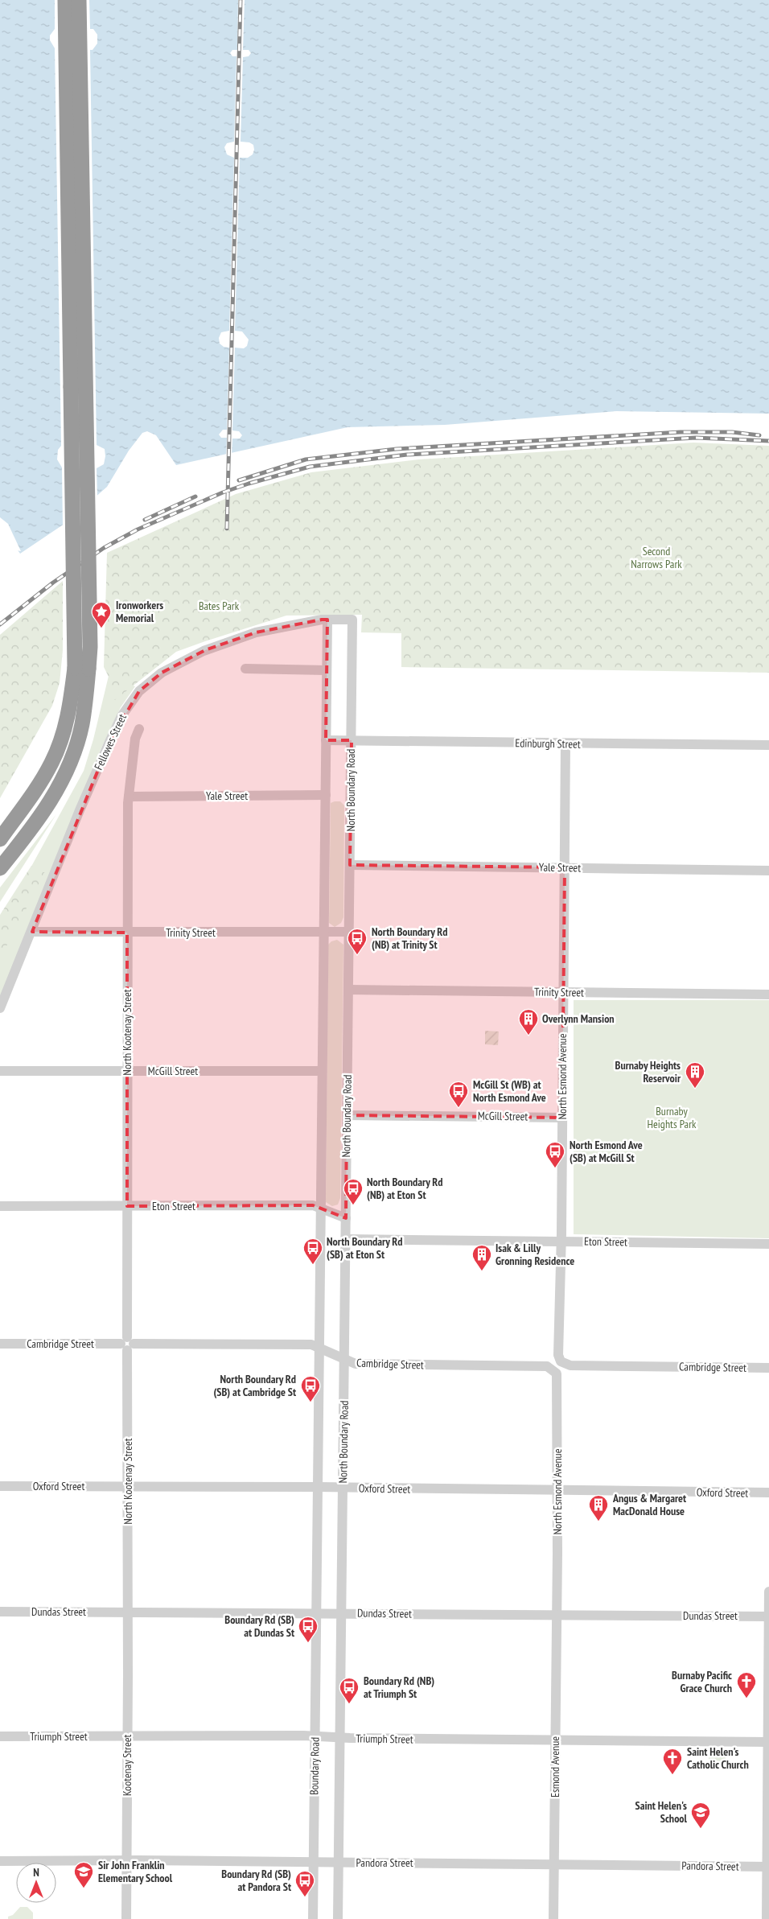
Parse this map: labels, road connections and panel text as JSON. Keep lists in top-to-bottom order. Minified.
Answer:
{"streets":{"street":["Fellowes Street","Edinburgh Street","North Boundary Road","Yale Street","Trinity Street","North Kootenay Street","McGill Street","North Esmond Avenue","Eton Street","Cambridge Street","Oxford Street","Dundas Street","Triumph Street","Kootenay Street","Boundary Road","Esmond Avenue","Pandora Street"]},"crossings":[["Fellowes Street","North Boundary Road"],["Fellowes Street","Trinity Street"],["Edinburgh Street","North Boundary Road"],["Edinburgh Street","North Esmond Avenue"],["North Boundary Road","Yale Street"],["North Boundary Road","Trinity Street"],["North Boundary Road","McGill Street"],["North Boundary Road","Eton Street"],["North Boundary Road","Cambridge Street"],["North Boundary Road","Oxford Street"],["North Boundary Road","Dundas Street"],["Yale Street","North Kootenay Street"],["Yale Street","North Esmond Avenue"],["Trinity Street","North Kootenay Street"],["Trinity Street","North Esmond Avenue"],["North Kootenay Street","McGill Street"],["North Kootenay Street","Eton Street"],["North Kootenay Street","Cambridge Street"],["North Kootenay Street","Oxford Street"],["North Kootenay Street","Dundas Street"],["North Kootenay Street","Kootenay Street"],["McGill Street","North Esmond Avenue"],["North Esmond Avenue","Eton Street"],["North Esmond Avenue","Cambridge Street"],["North Esmond Avenue","Oxford Street"],["North Esmond Avenue","Dundas Street"],["North Esmond Avenue","Esmond Avenue"],["Dundas Street","Kootenay Street"],["Dundas Street","Boundary Road"],["Dundas Street","Esmond Avenue"],["Triumph Street","Kootenay Street"],["Triumph Street","Boundary Road"],["Triumph Street","Esmond Avenue"],["Kootenay Street","Pandora Street"],["Boundary Road","Pandora Street"],["Esmond Avenue","Pandora Street"]],"parks":["Second Narrows Park","Bates Park","Burnaby Heights Park"],"places":{"place":["Ironworkers Memorial"],"bus stop":["North Boundary Rd (NB) at Trinity St","McGill St (WB) at North Esmond Ave","North Esmond Ave (SB) at McGill St","North Boundary Rd (NB) at Eton St","North Boundary Rd (SB) at Eton St","North Boundary Rd (SB) at Cambridge St","Boundary Rd (SB) at Dundas St","Boundary Rd (NB) at Triumph St","Boundary Rd (SB) at Pandora St"],"building":["Overlynn Mansion","Burnaby Heights Reservoir","Isak & Lilly Gronning Residence","Angus & Margaret MacDonald House"],"church":["Burnaby Pacific Grace Church","Saint Helen's Catholic Church"],"school or university":["Saint Helen's School","Sir John Franklin Elementary School"]},"north":"top"}
